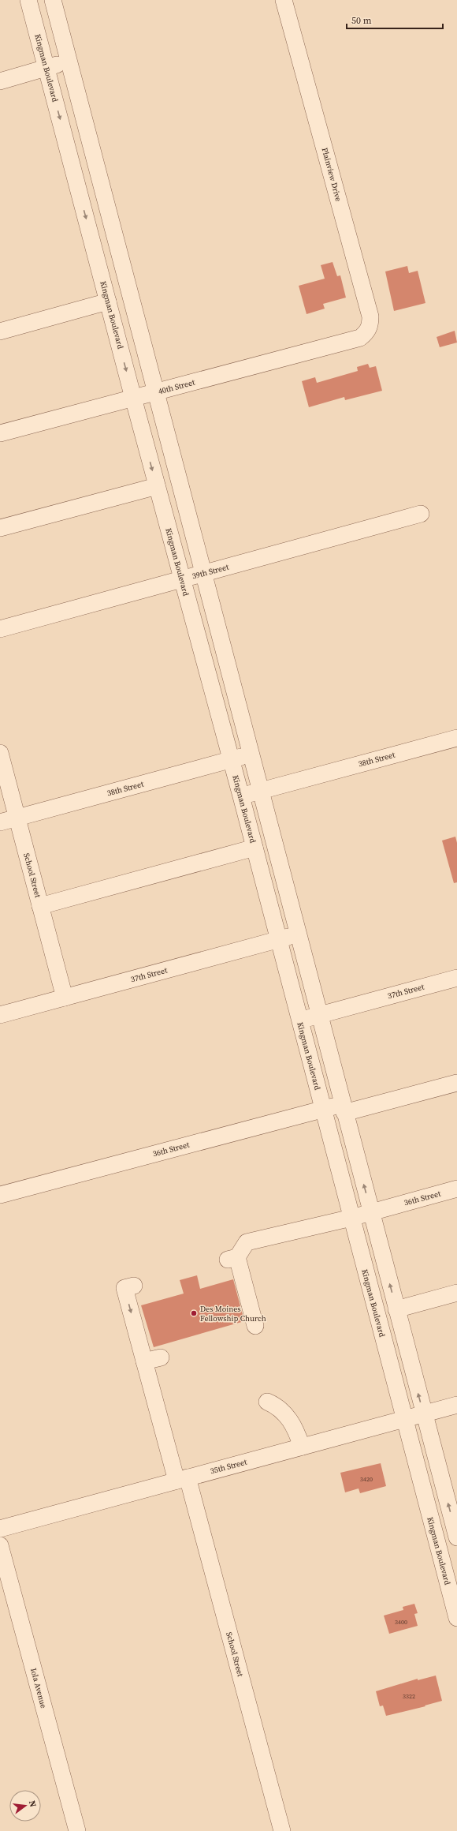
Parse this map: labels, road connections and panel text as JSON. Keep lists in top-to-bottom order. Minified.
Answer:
{"streets":{"street":["Kingman Boulevard","Plainview Drive","40th Street","39th Street","38th Street","School Street","37th Street","36th Street","35th Street","Iola Avenue"]},"crossings":[["Kingman Boulevard","40th Street"],["Kingman Boulevard","39th Street"],["Kingman Boulevard","38th Street"],["Kingman Boulevard","37th Street"],["Kingman Boulevard","36th Street"],["Kingman Boulevard","35th Street"],["Plainview Drive","40th Street"],["38th Street","School Street"],["School Street","37th Street"],["School Street","35th Street"]],"places":["Des Moines Fellowship Church"],"house_numbers":["3420","3400","3322"],"scale_bar":"50 m","north":"right"}
